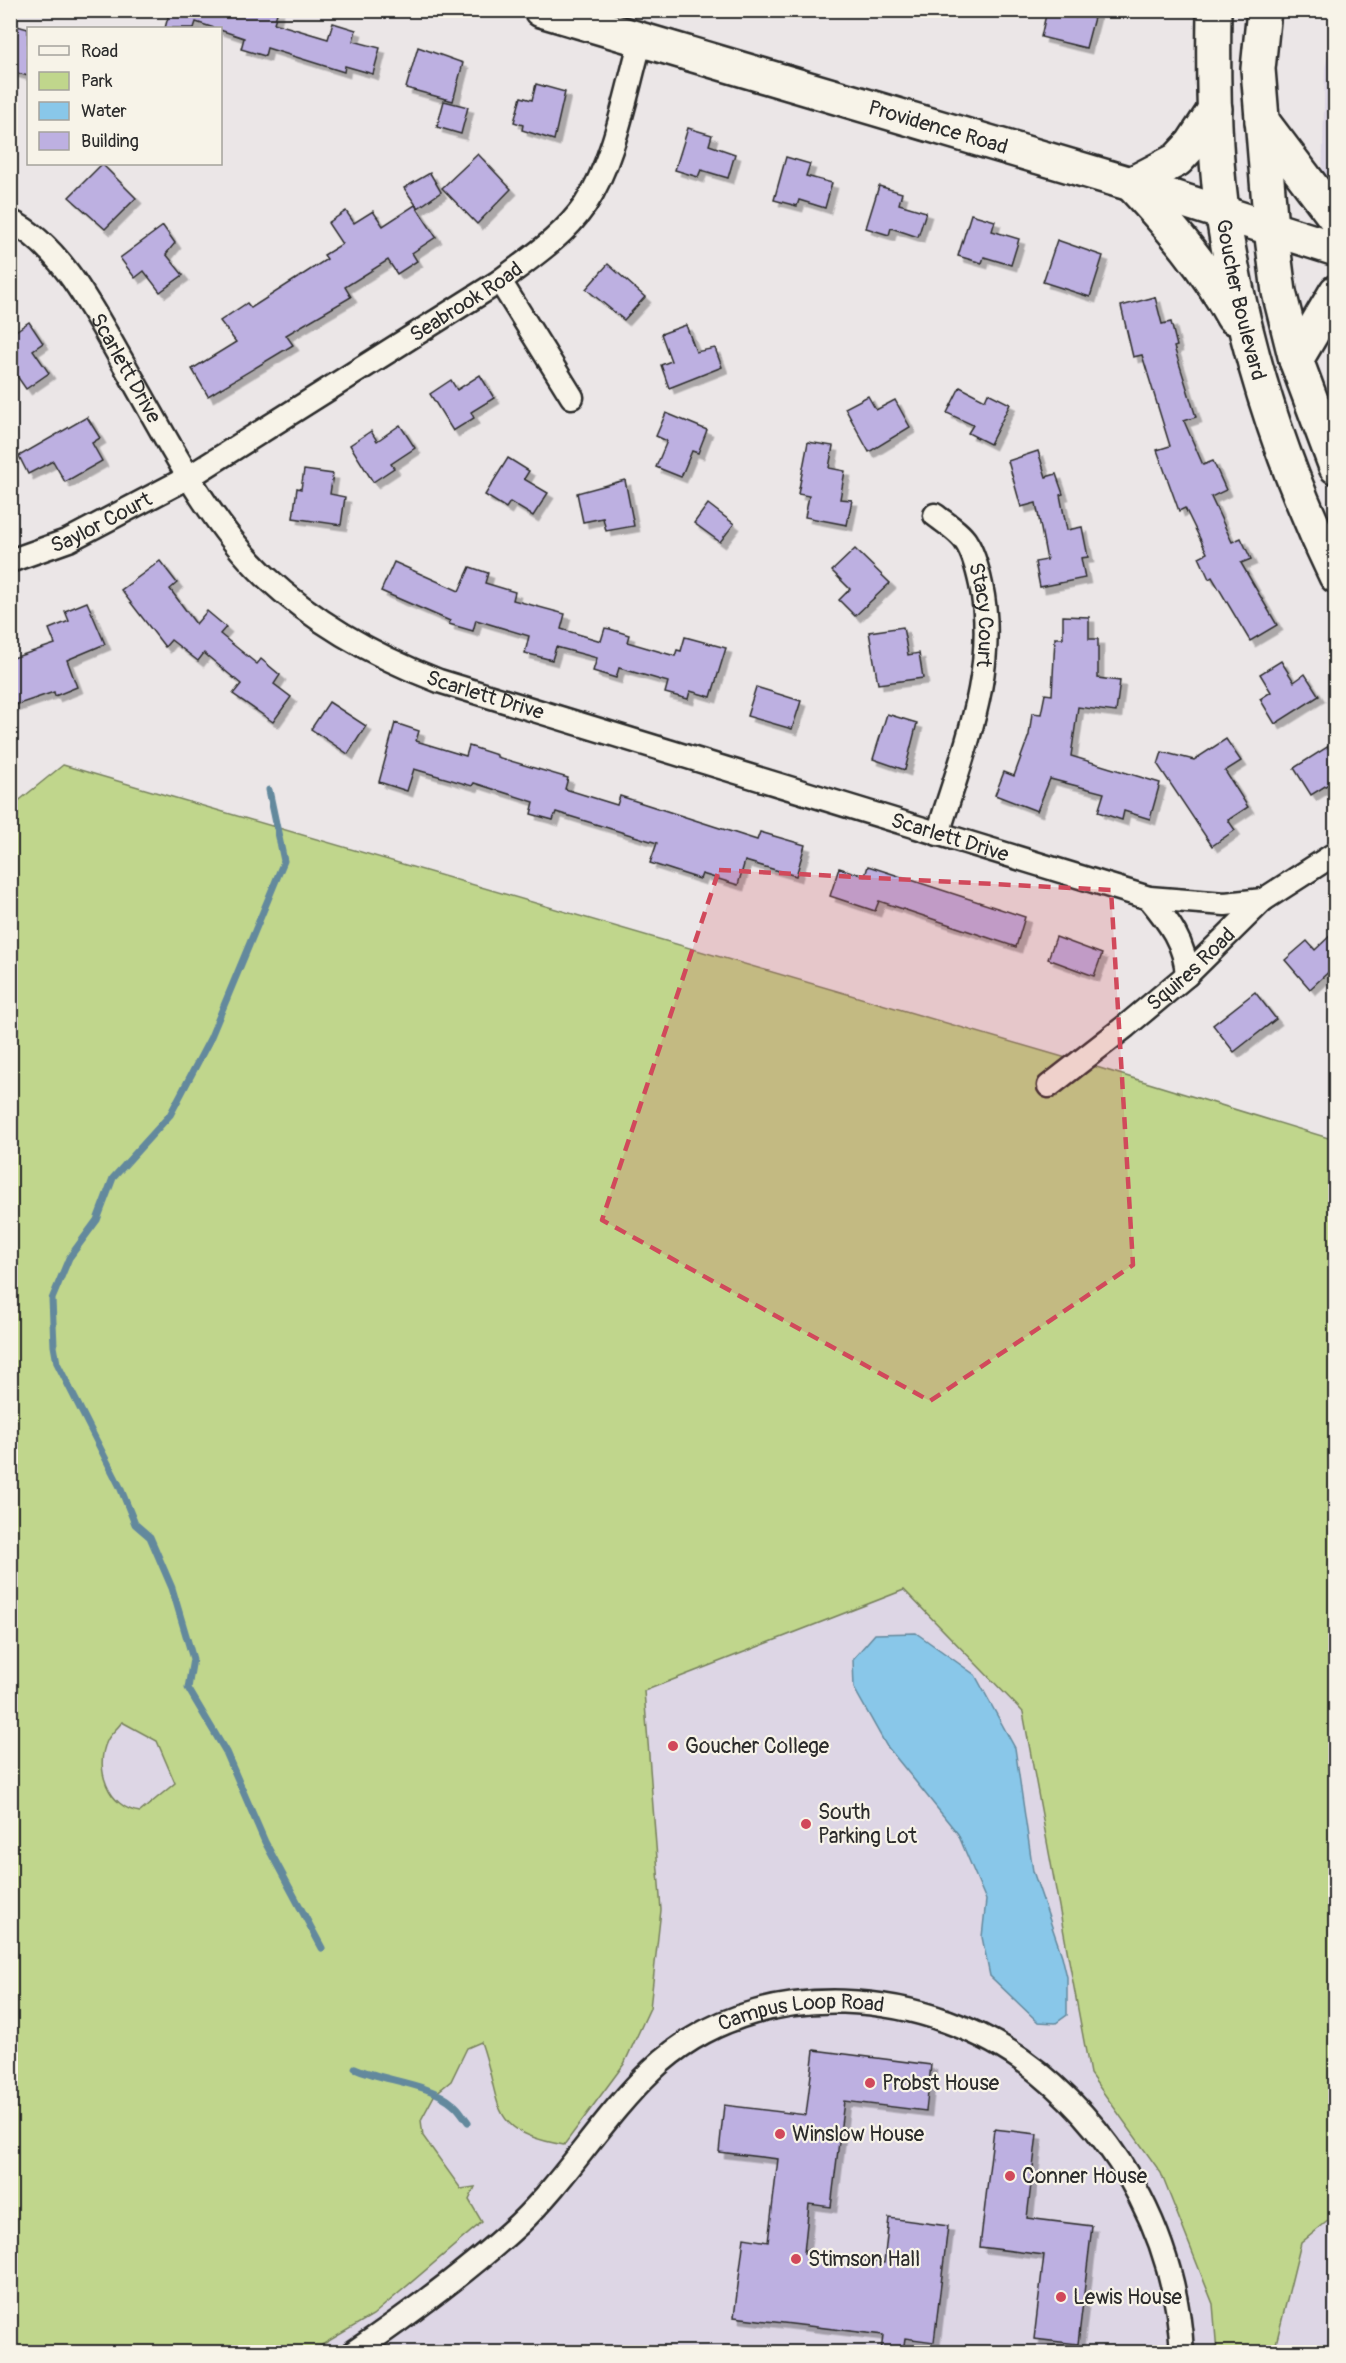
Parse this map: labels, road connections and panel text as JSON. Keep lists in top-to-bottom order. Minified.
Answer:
{"streets":{"main road":["Providence Road","Goucher Boulevard"],"street":["Seabrook Road","Scarlett Drive","Saylor Court","Stacy Court","Squires Road","Campus Loop Road"]},"crossings":[["Providence Road","Goucher Boulevard"],["Providence Road","Seabrook Road"],["Seabrook Road","Scarlett Drive"],["Seabrook Road","Saylor Court"],["Scarlett Drive","Saylor Court"],["Scarlett Drive","Stacy Court"],["Scarlett Drive","Squires Road"]],"places":["Goucher College","South Parking Lot","Probst House","Winslow House","Conner House","Stimson Hall","Lewis House"],"legend":["Road","Park","Water","Building"]}
